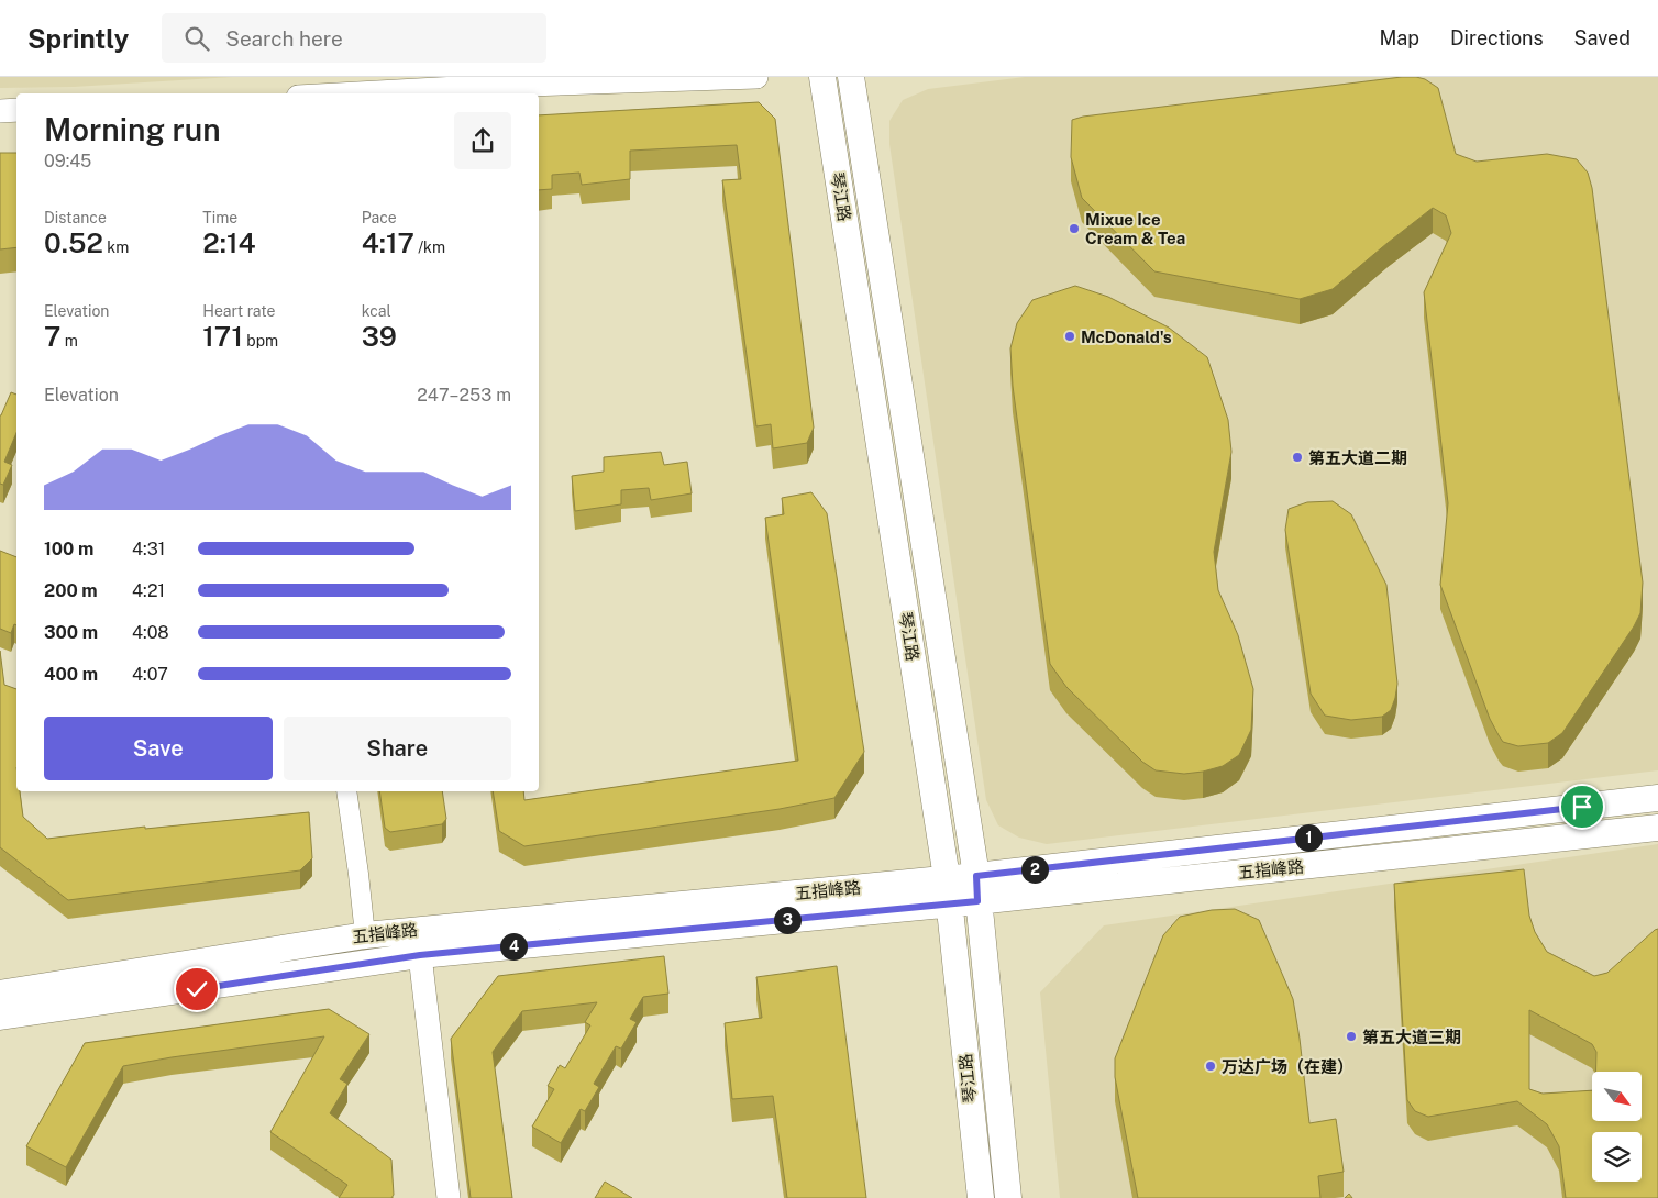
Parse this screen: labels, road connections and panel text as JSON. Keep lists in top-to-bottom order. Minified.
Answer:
{"streets":{"main road":["琴江路","五指峰路"]},"crossings":[["琴江路","五指峰路"]],"places":["Mixue Ice Cream & Tea","McDonald's","第五大道二期","第五大道三期","万达广场（在建）"],"north":"bottom right","page":{"header":"Sprintly","search":"Search here","nav":["Map","Directions","Saved"],"heading":["Morning run","09:45"],"stats":[["Distance","0.52 km"],["Time","2:14"],["Pace","4:17 /km"],["Elevation","7 m"],["Heart rate","171 bpm"],["kcal","39"]],"chart":["Elevation","247–253 m"],"list":[{"name":"100 m","note":"4:31"},{"name":"200 m","note":"4:21"},{"name":"300 m","note":"4:08"},{"name":"400 m","note":"4:07"}],"buttons":["Save","Share"],"pins":["1","2","3","4"]}}
